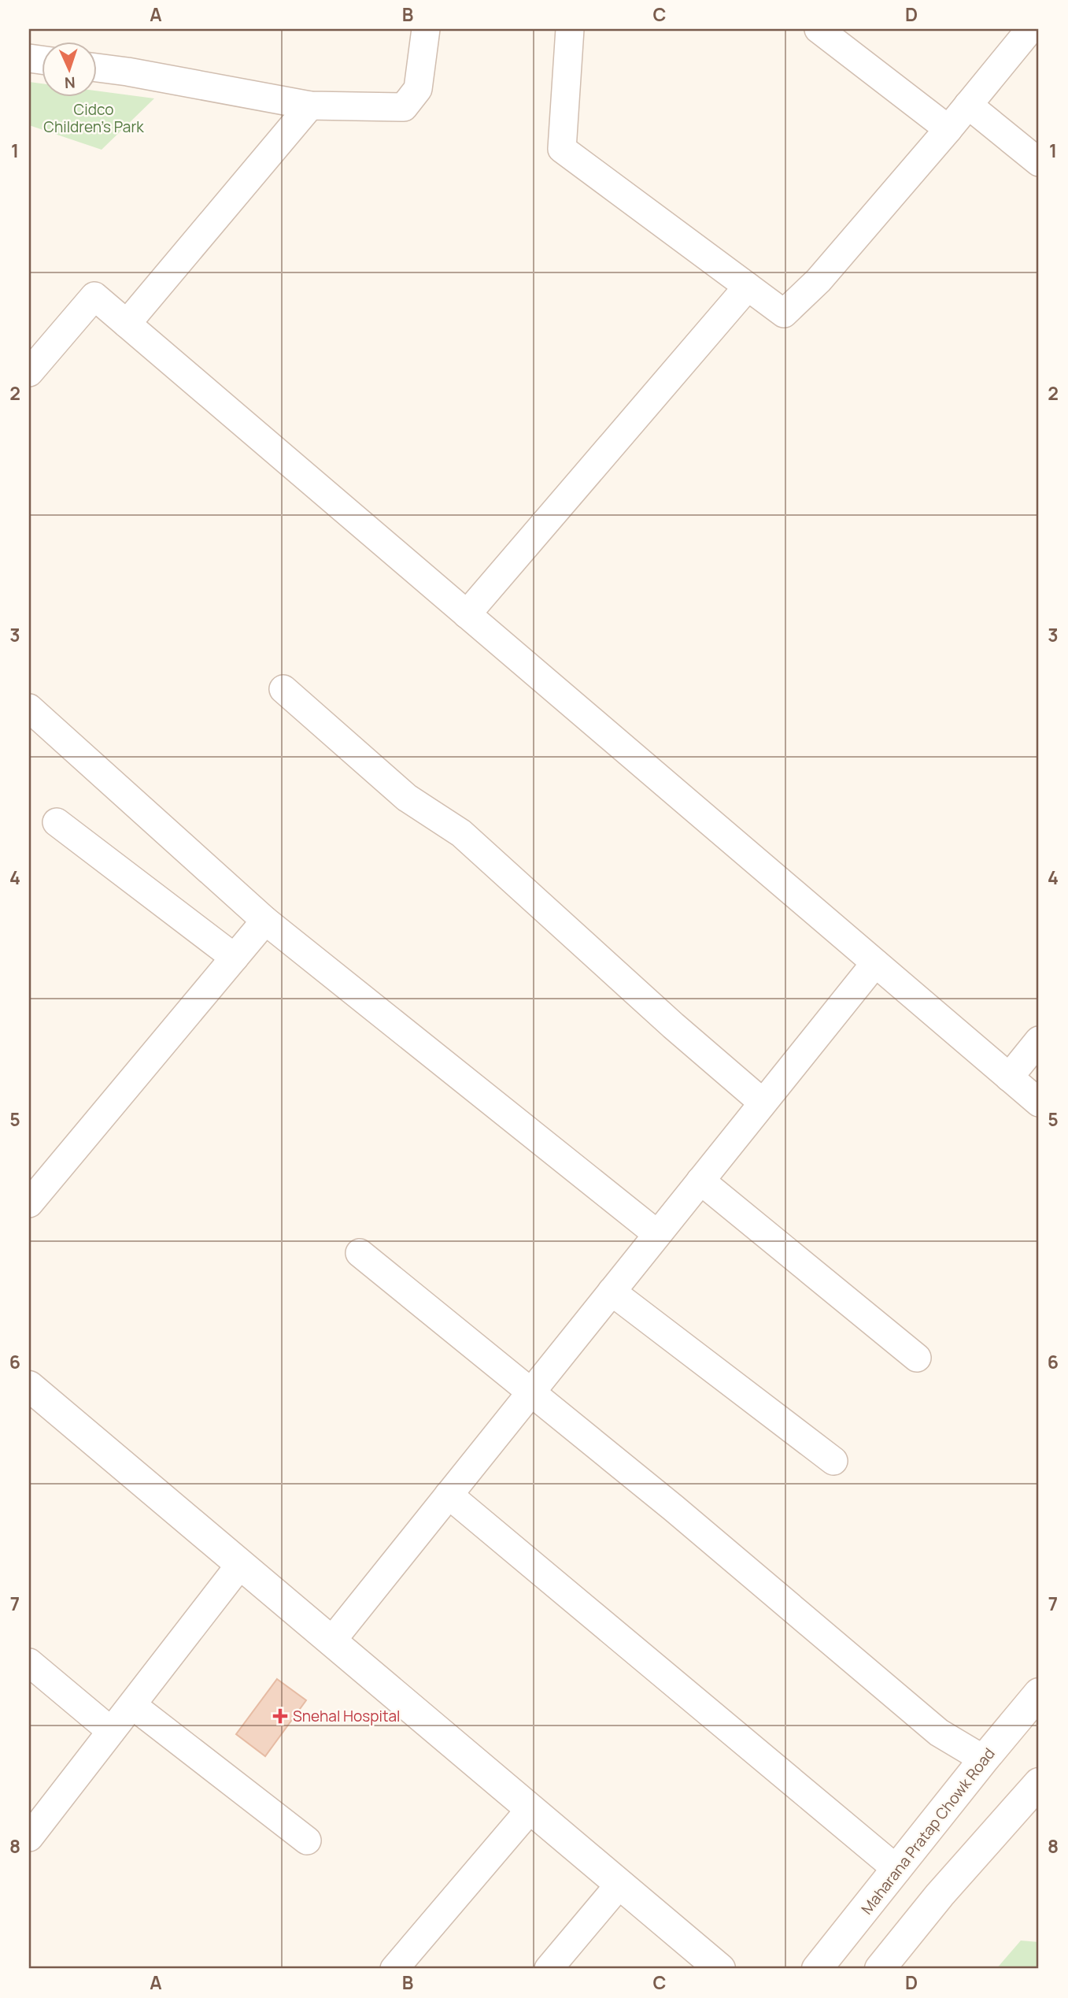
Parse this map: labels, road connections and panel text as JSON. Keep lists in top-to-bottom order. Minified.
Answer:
{"streets":{"street":["Maharana Pratap Chowk Road"]},"parks":["Cidco Children's Park"],"places":{"health":["Snehal Hospital"]},"north":"bottom","grid":{"columns":["A","B","C","D"],"rows":["1","2","3","4","5","6","7","8"]}}
